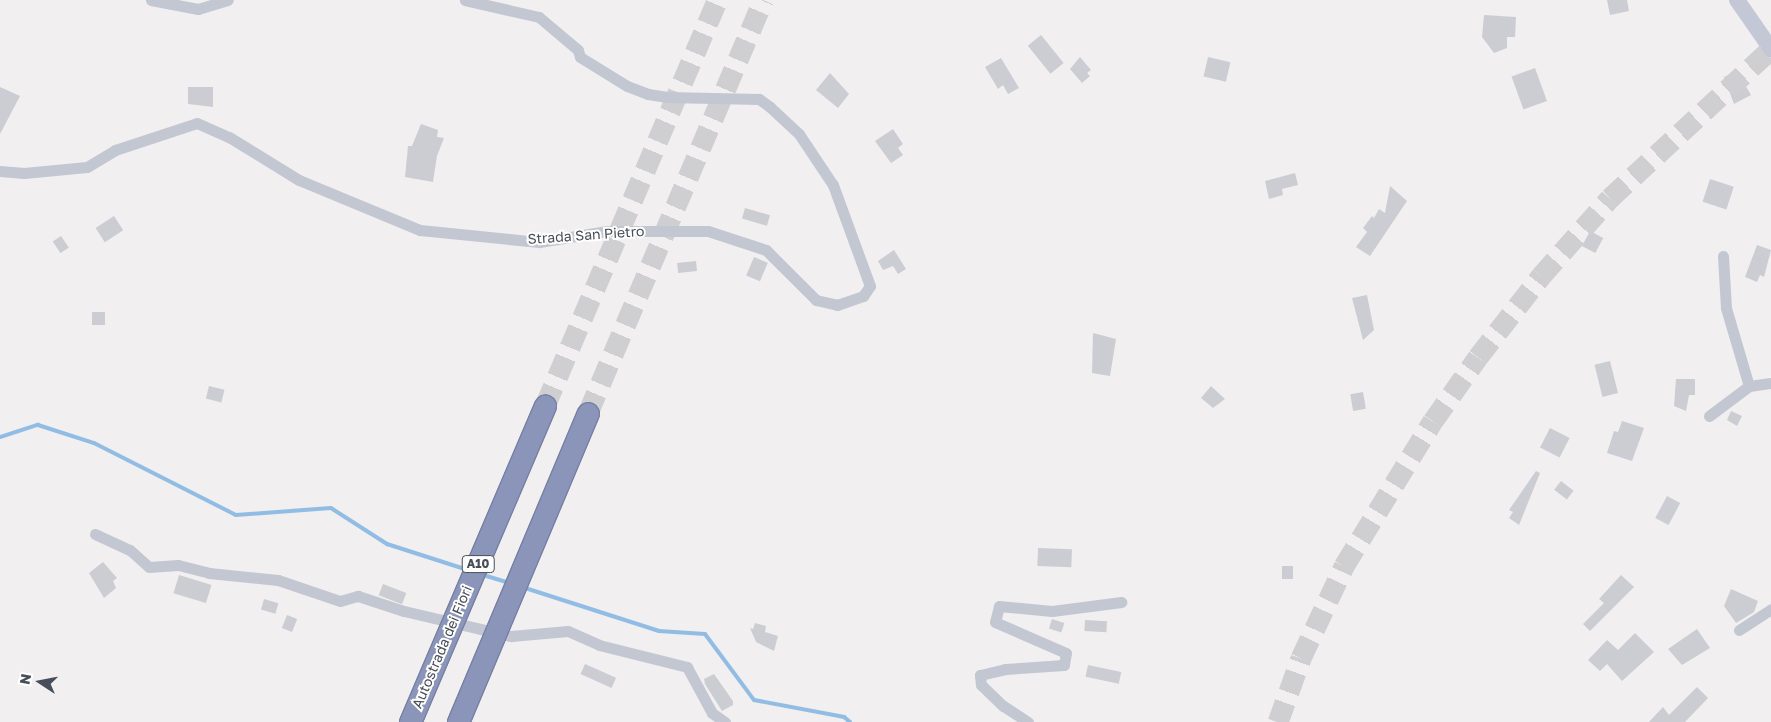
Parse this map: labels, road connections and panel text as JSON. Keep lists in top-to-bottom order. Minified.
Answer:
{"streets":{"highway":["A10","Autostrada dei Fiori"],"street":["Strada San Pietro"]},"north":"left"}
